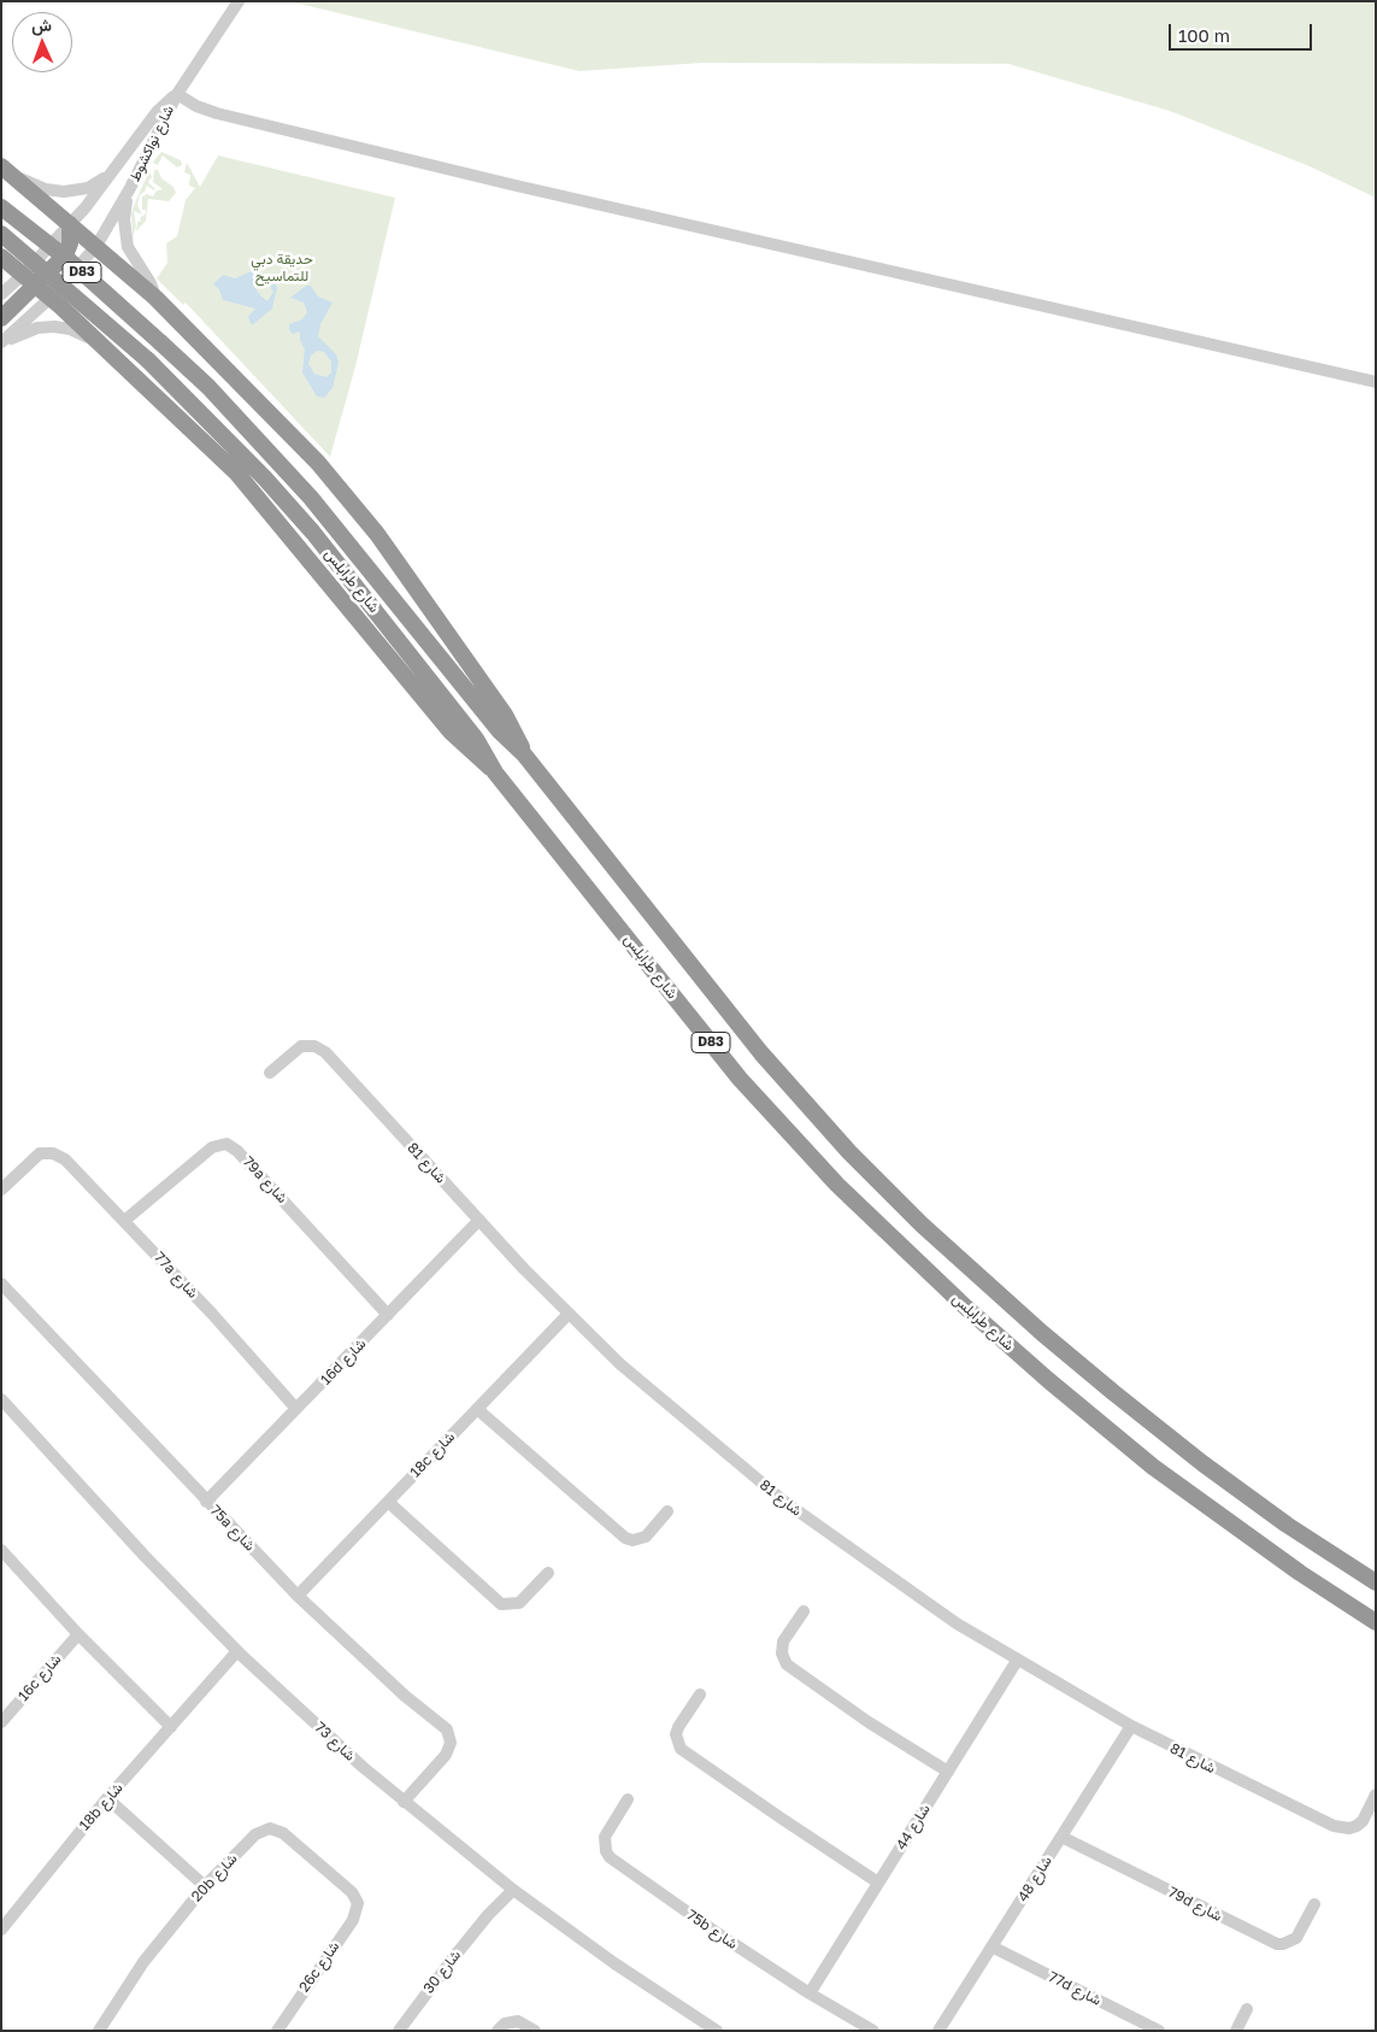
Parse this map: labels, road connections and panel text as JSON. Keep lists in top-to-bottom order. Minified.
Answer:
{"streets":{"highway":["D83","شارع طرابلس"],"street":["شارع نواكشوط","شارع 81","79a شارع","77a شارع","16d شارع","18c شارع","75a شارع","16c شارع","شارع 73","18b شارع","شارع 44","20b شارع","شارع 48","79d شارع","75b شارع","26c شارع","شارع 30","77d شارع"]},"crossings":[["شارع 81","16d شارع"],["شارع 81","18c شارع"],["شارع 81","شارع 44"],["شارع 81","شارع 48"],["79a شارع","77a شارع"],["79a شارع","16d شارع"],["77a شارع","16d شارع"],["16d شارع","75a شارع"],["18c شارع","75a شارع"],["75a شارع","شارع 73"],["شارع 73","18b شارع"],["شارع 73","شارع 30"],["شارع 44","75b شارع"],["20b شارع","26c شارع"],["شارع 48","79d شارع"],["شارع 48","77d شارع"]],"parks":["حديقة دبي للتماسيح"],"scale_bar":"100 m","north":"top"}
